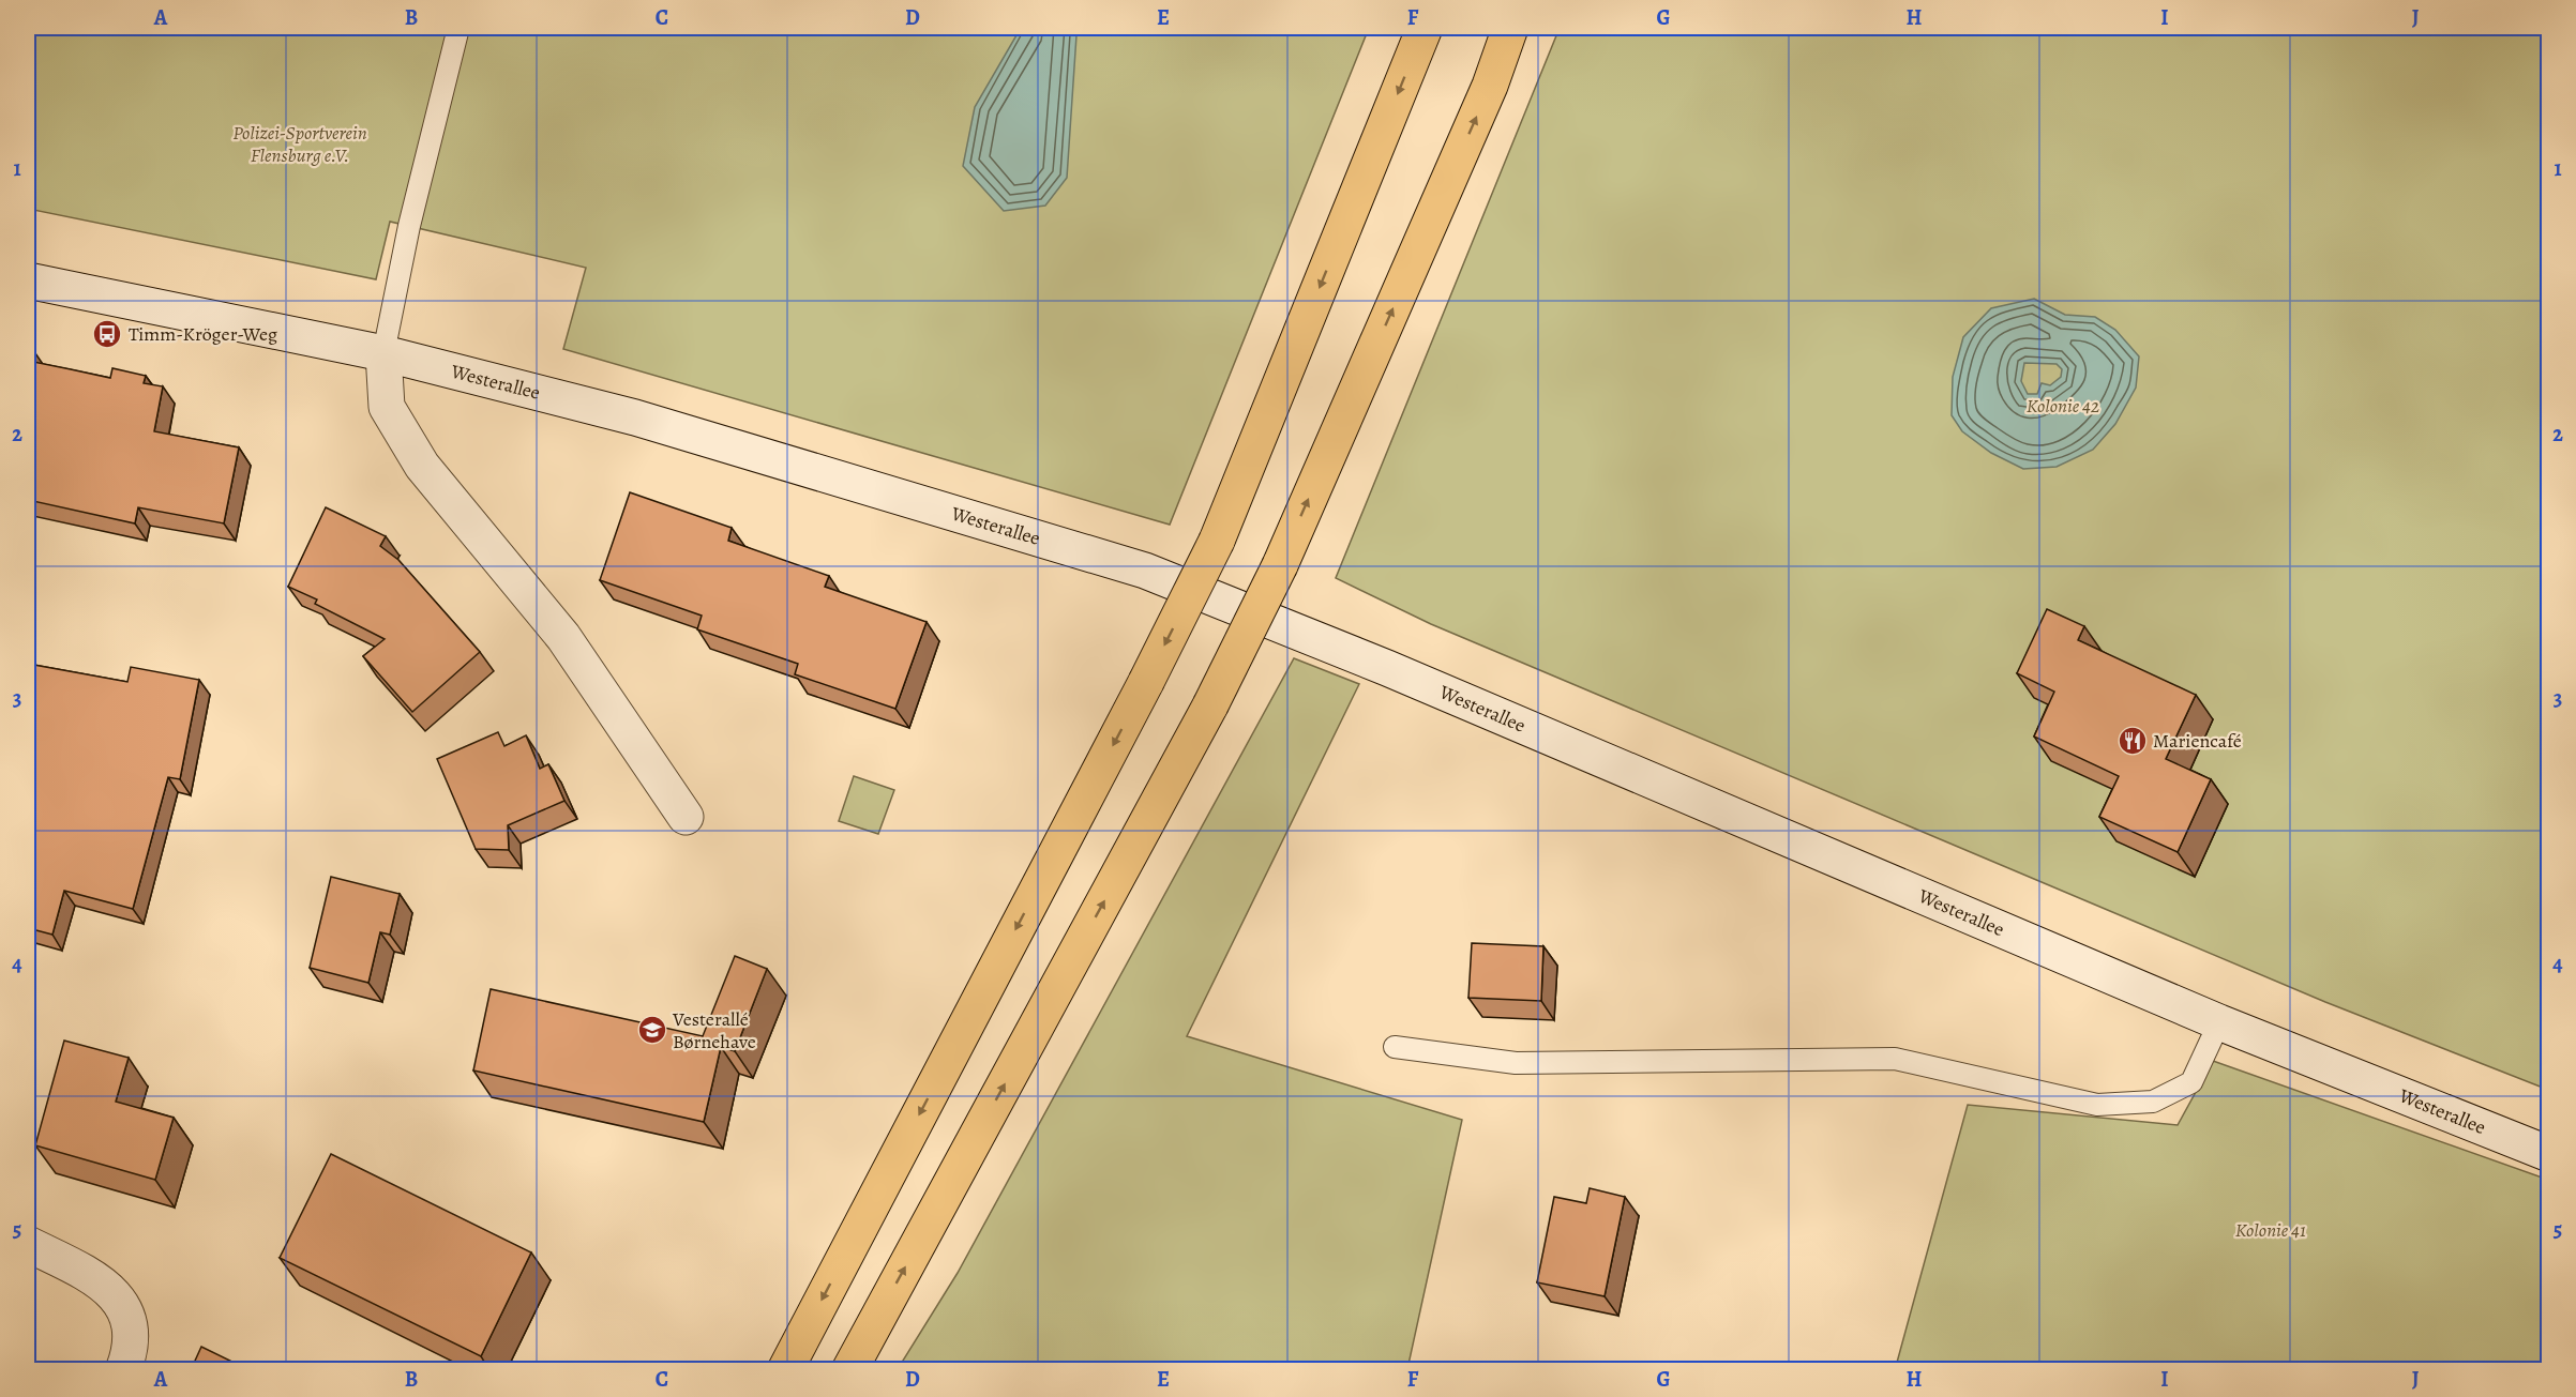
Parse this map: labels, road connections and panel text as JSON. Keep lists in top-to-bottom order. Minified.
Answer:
{"streets":{"street":["Westerallee"]},"parks":["Polizei-Sportverein Flensburg e.V.","Kolonie 42","Kolonie 41"],"places":{"bus stop":["Timm-Kröger-Weg"],"restaurant":["Mariencafé"],"school or university":["Vesterallé Børnehave"]},"grid":{"columns":["A","B","C","D","E","F","G","H","I","J"],"rows":["1","2","3","4","5"]}}
